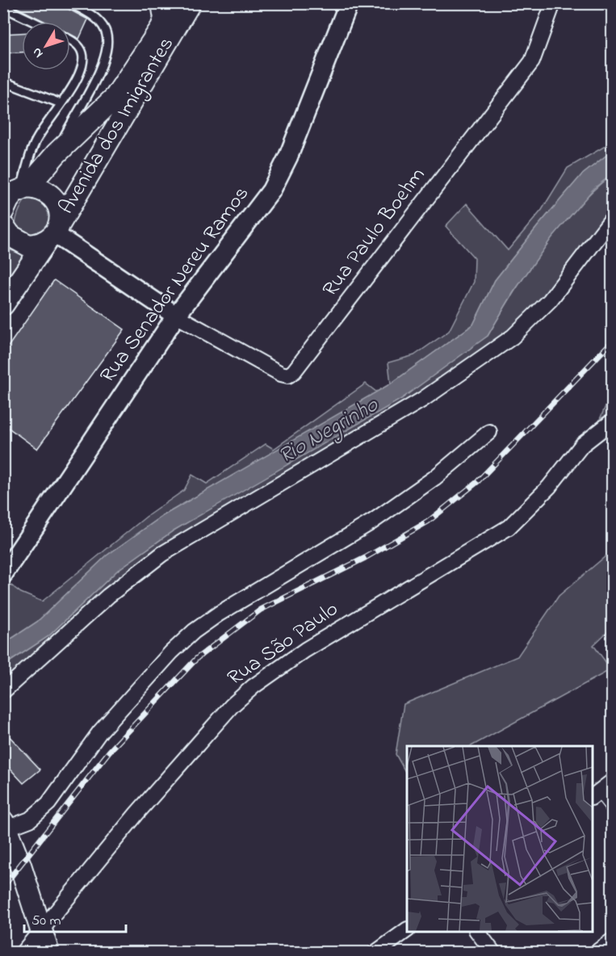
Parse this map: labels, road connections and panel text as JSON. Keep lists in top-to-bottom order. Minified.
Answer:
{"streets":{"main road":["Avenida dos Imigrantes"],"street":["Rua Paulo Boehm","Rua Senador Nereu Ramos","Rua São Paulo"]},"crossings":[["Rua Paulo Boehm","Rua Senador Nereu Ramos"]],"water":["Rio Negrinho"],"scale_bar":"50 m","north":"bottom left"}
